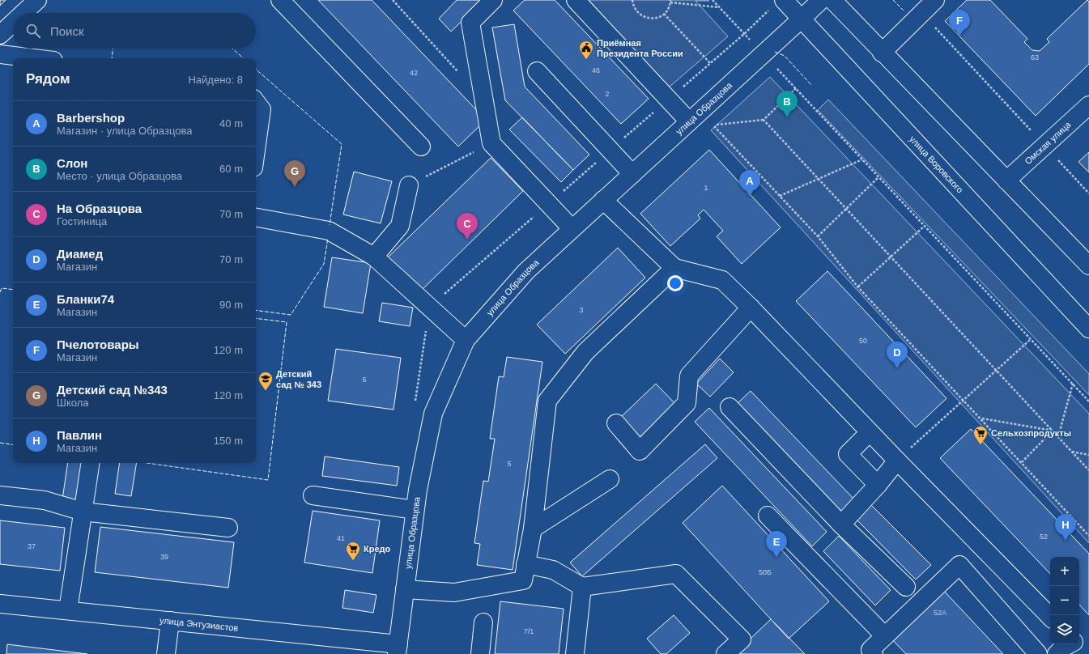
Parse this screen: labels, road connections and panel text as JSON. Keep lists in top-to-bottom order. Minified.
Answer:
{"streets":{"street":["улица Образцова","Омская улица","улица Воровского","улица Энтузиастов"]},"crossings":[["улица Образцова","улица Воровского"],["улица Образцова","улица Энтузиастов"]],"places":{"public building":["Приёмная Президента России"],"school or university":["Детский сад № 343"],"supermarket":["Сельхозпродукты","Кредо"]},"house_numbers":["63","46","42","2","1","3","50","6","5","52","41","37","39","50Б","52А","7/1"],"page":{"pins":["F","B","G","A","C","D","H","E"],"search":"Поиск","heading":["Рядом","Найдено: 8"],"list":[{"mark":"A","name":"Barbershop","note":"Магазин · улица Образцова","value":"40 m"},{"mark":"B","name":"Слон","note":"Место · улица Образцова","value":"60 m"},{"mark":"C","name":"На Образцова","note":"Гостиница","value":"70 m"},{"mark":"D","name":"Диамед","note":"Магазин","value":"70 m"},{"mark":"E","name":"Бланки74","note":"Магазин","value":"90 m"},{"mark":"F","name":"Пчелотовары","note":"Магазин","value":"120 m"},{"mark":"G","name":"Детский сад №343","note":"Школа","value":"120 m"},{"mark":"H","name":"Павлин","note":"Магазин","value":"150 m"}],"map_buttons":["+","−"]}}
